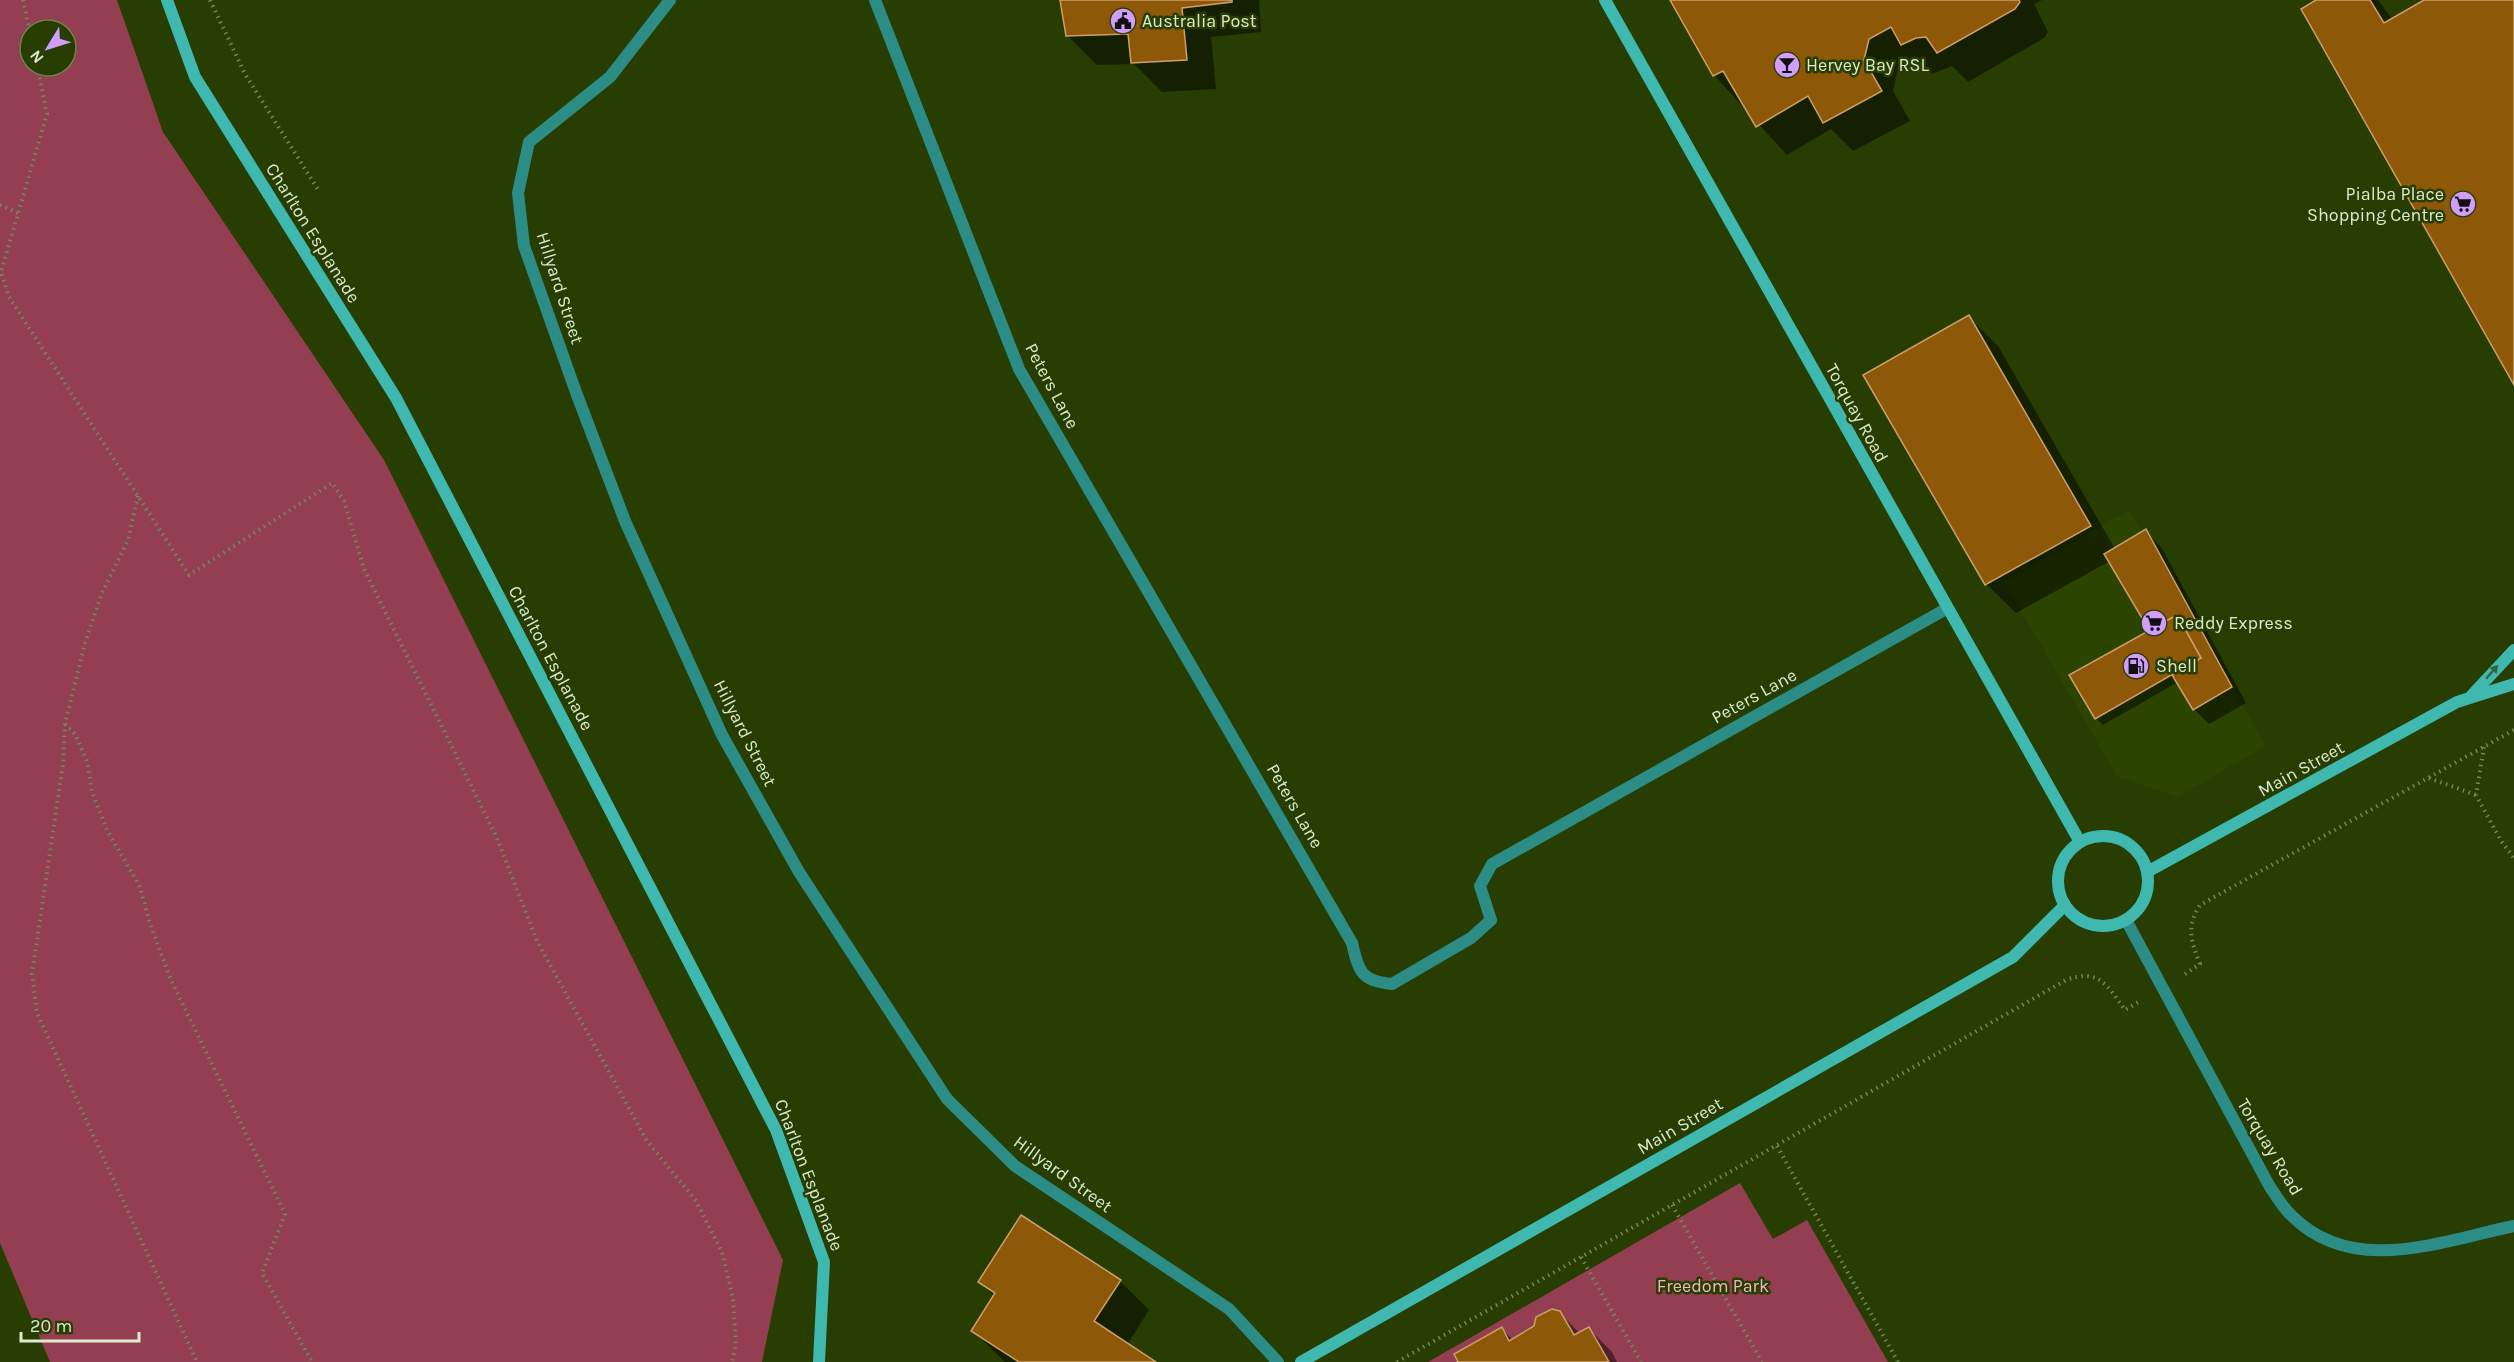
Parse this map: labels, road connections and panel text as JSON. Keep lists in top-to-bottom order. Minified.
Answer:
{"streets":{"street":["Charlton Esplanade","Hillyard Street","Peters Lane","Torquay Road","Main Street"]},"crossings":[["Peters Lane","Torquay Road"],["Torquay Road","Main Street"]],"parks":["Freedom Park"],"places":{"public building":["Australia Post"],"bar":["Hervey Bay RSL"],"supermarket":["Pialba Place Shopping Centre","Reddy Express"],"fuel station":["Shell"]},"scale_bar":"20 m","north":"bottom left"}
